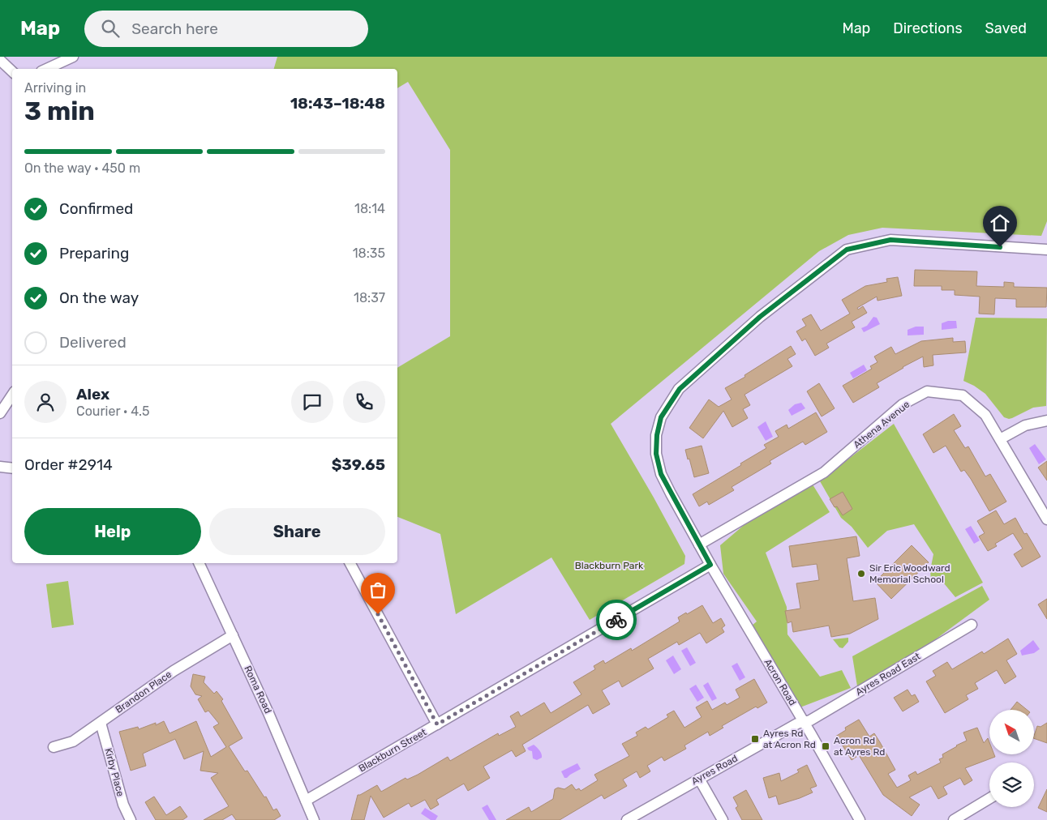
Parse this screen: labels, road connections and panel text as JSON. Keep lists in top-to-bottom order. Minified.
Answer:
{"streets":{"street":["Athena Avenue","Ayres Road East","Acron Road","Roma Road","Brandon Place","Blackburn Street","Ayres Road","Kirby Place"]},"crossings":[["Athena Avenue","Acron Road"],["Ayres Road East","Acron Road"],["Ayres Road East","Ayres Road"],["Acron Road","Blackburn Street"],["Acron Road","Ayres Road"],["Roma Road","Brandon Place"],["Roma Road","Blackburn Street"],["Brandon Place","Kirby Place"]],"parks":["Blackburn Park"],"places":{"other":["Sir Eric Woodward Memorial School"],"transit":["Ayres Rd at Acron Rd","Acron Rd at Ayres Rd"]},"north":"top left","page":{"header":"Map","search":"Search here","nav":["Map","Directions","Saved"],"heading":["3 min","Arriving in","18:43–18:48"],"panel":["Alex","Courier · 4.5","Order #2914","$39.65"],"bar":"On the way · 450 m","list":[["Confirmed","18:14"],["Preparing","18:35"],["On the way","18:37"],"Delivered"],"buttons":["Help","Share"]}}
